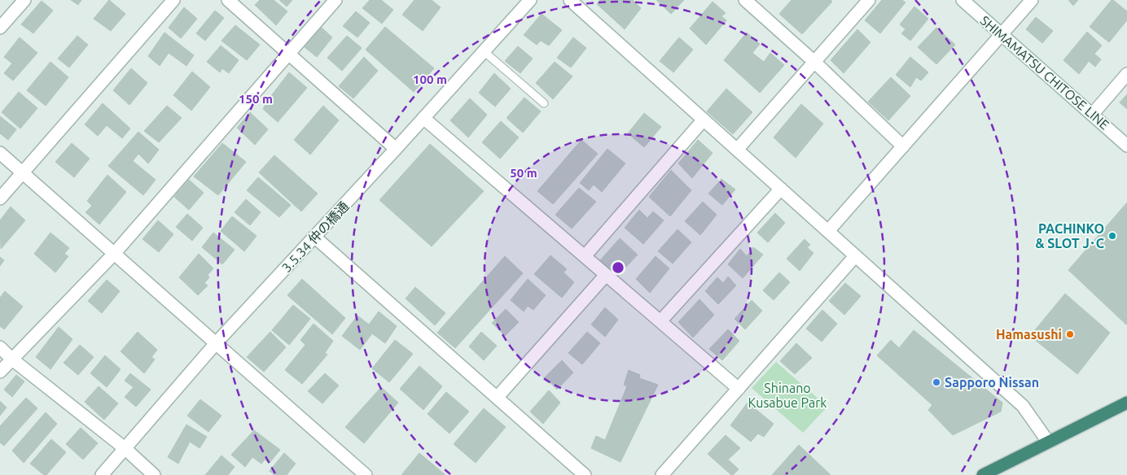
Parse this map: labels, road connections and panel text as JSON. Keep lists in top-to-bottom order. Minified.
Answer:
{"streets":{"street":["SHIMAMATSU CHITOSE LINE","3.5.34 仲の橋通"]},"parks":["Shinano Kusabue Park"],"places":["PACHINKO & SLOT J･C","Hamasushi","Sapporo Nissan"],"rings":["100 m","150 m","50 m"]}
